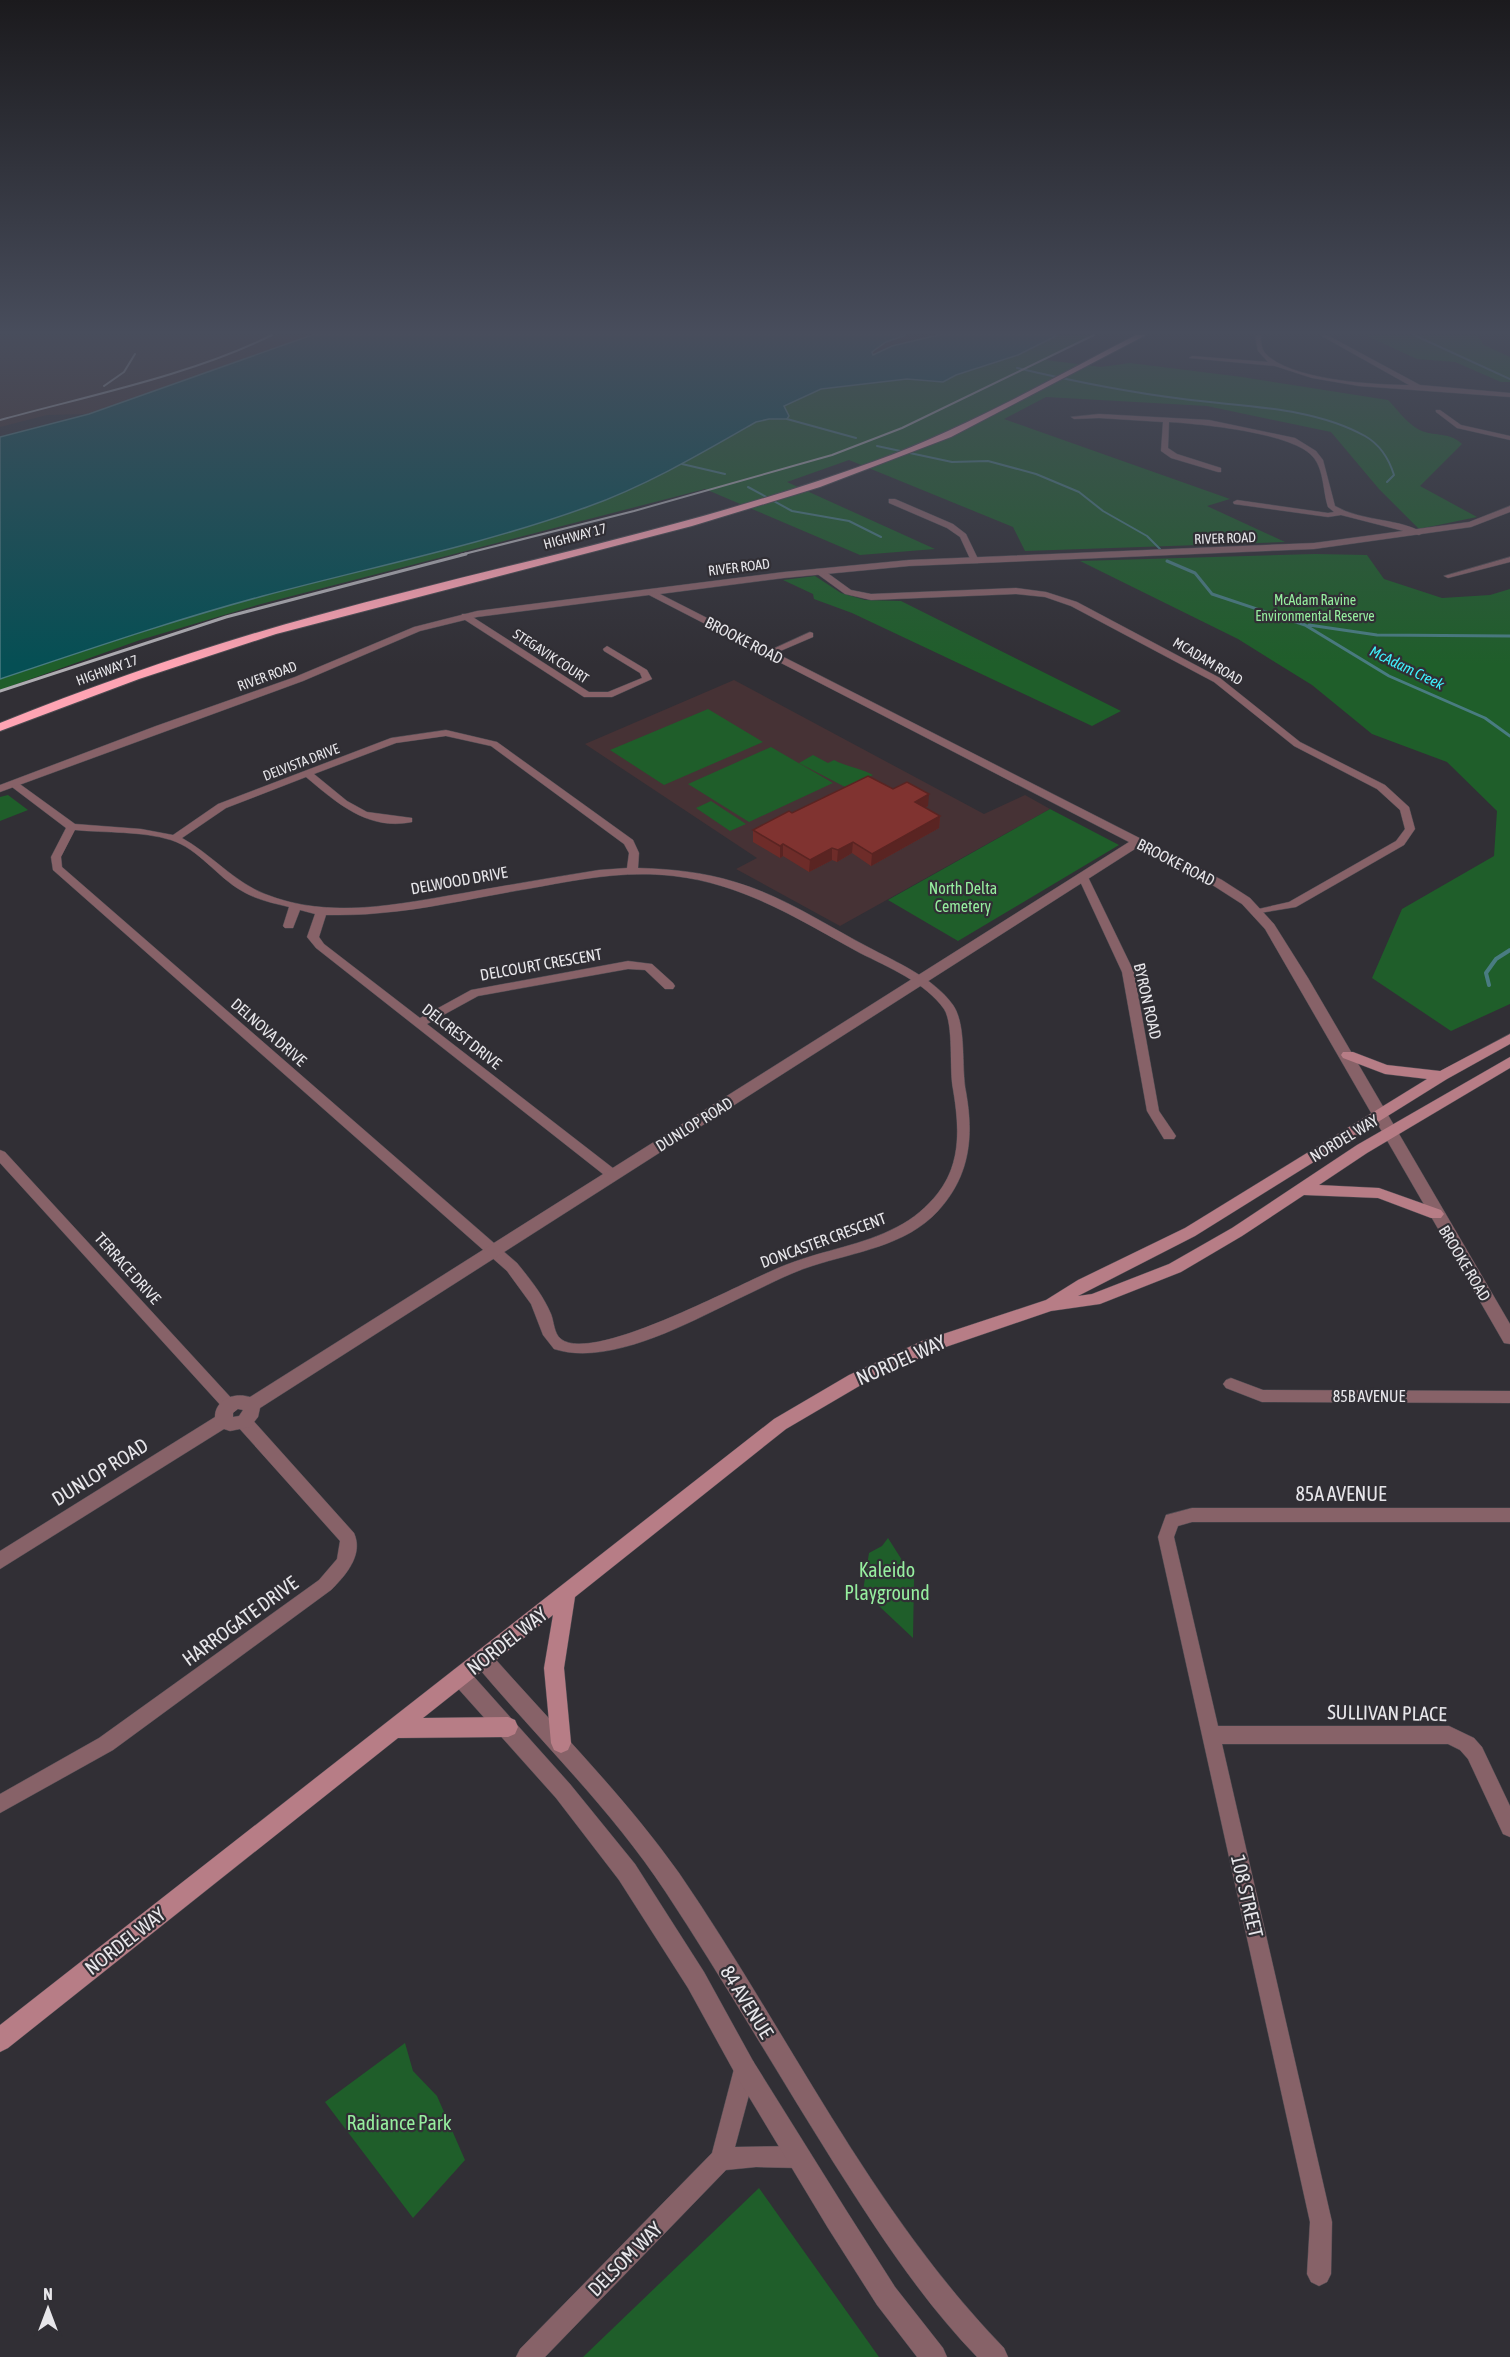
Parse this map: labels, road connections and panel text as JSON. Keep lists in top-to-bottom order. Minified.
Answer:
{"streets":{"highway":["HIGHWAY 17"],"main road":["NORDEL WAY"],"street":["RIVER ROAD","BROOKE ROAD","STEGAVIK COURT","MCADAM ROAD","DELVISTA DRIVE","DELWOOD DRIVE","DELCOURT CRESCENT","BYRON ROAD","DELNOVA DRIVE","DELCREST DRIVE","DUNLOP ROAD","DONCASTER CRESCENT","TERRACE DRIVE","85B AVENUE","85A AVENUE","HARROGATE DRIVE","SULLIVAN PLACE","108 STREET","84 AVENUE","DELSOM WAY"]},"crossings":[["RIVER ROAD","BROOKE ROAD"],["RIVER ROAD","STEGAVIK COURT"],["RIVER ROAD","MCADAM ROAD"],["BROOKE ROAD","MCADAM ROAD"],["BROOKE ROAD","DUNLOP ROAD"],["BROOKE ROAD","NORDEL WAY"],["DELVISTA DRIVE","DELWOOD DRIVE"],["DELWOOD DRIVE","DELNOVA DRIVE"],["DELWOOD DRIVE","DELCREST DRIVE"],["DELWOOD DRIVE","DUNLOP ROAD"],["DELWOOD DRIVE","DONCASTER CRESCENT"],["DELCOURT CRESCENT","DELCREST DRIVE"],["BYRON ROAD","DUNLOP ROAD"],["DELNOVA DRIVE","DUNLOP ROAD"],["DELNOVA DRIVE","DONCASTER CRESCENT"],["DELCREST DRIVE","DUNLOP ROAD"],["DUNLOP ROAD","DONCASTER CRESCENT"],["DUNLOP ROAD","TERRACE DRIVE"],["NORDEL WAY","84 AVENUE"],["85A AVENUE","108 STREET"],["SULLIVAN PLACE","108 STREET"]],"water":["McAdam Creek"],"parks":["McAdam Ravine Environmental Reserve","North Delta Cemetery","Kaleido Playground","Radiance Park"],"north":"top"}
